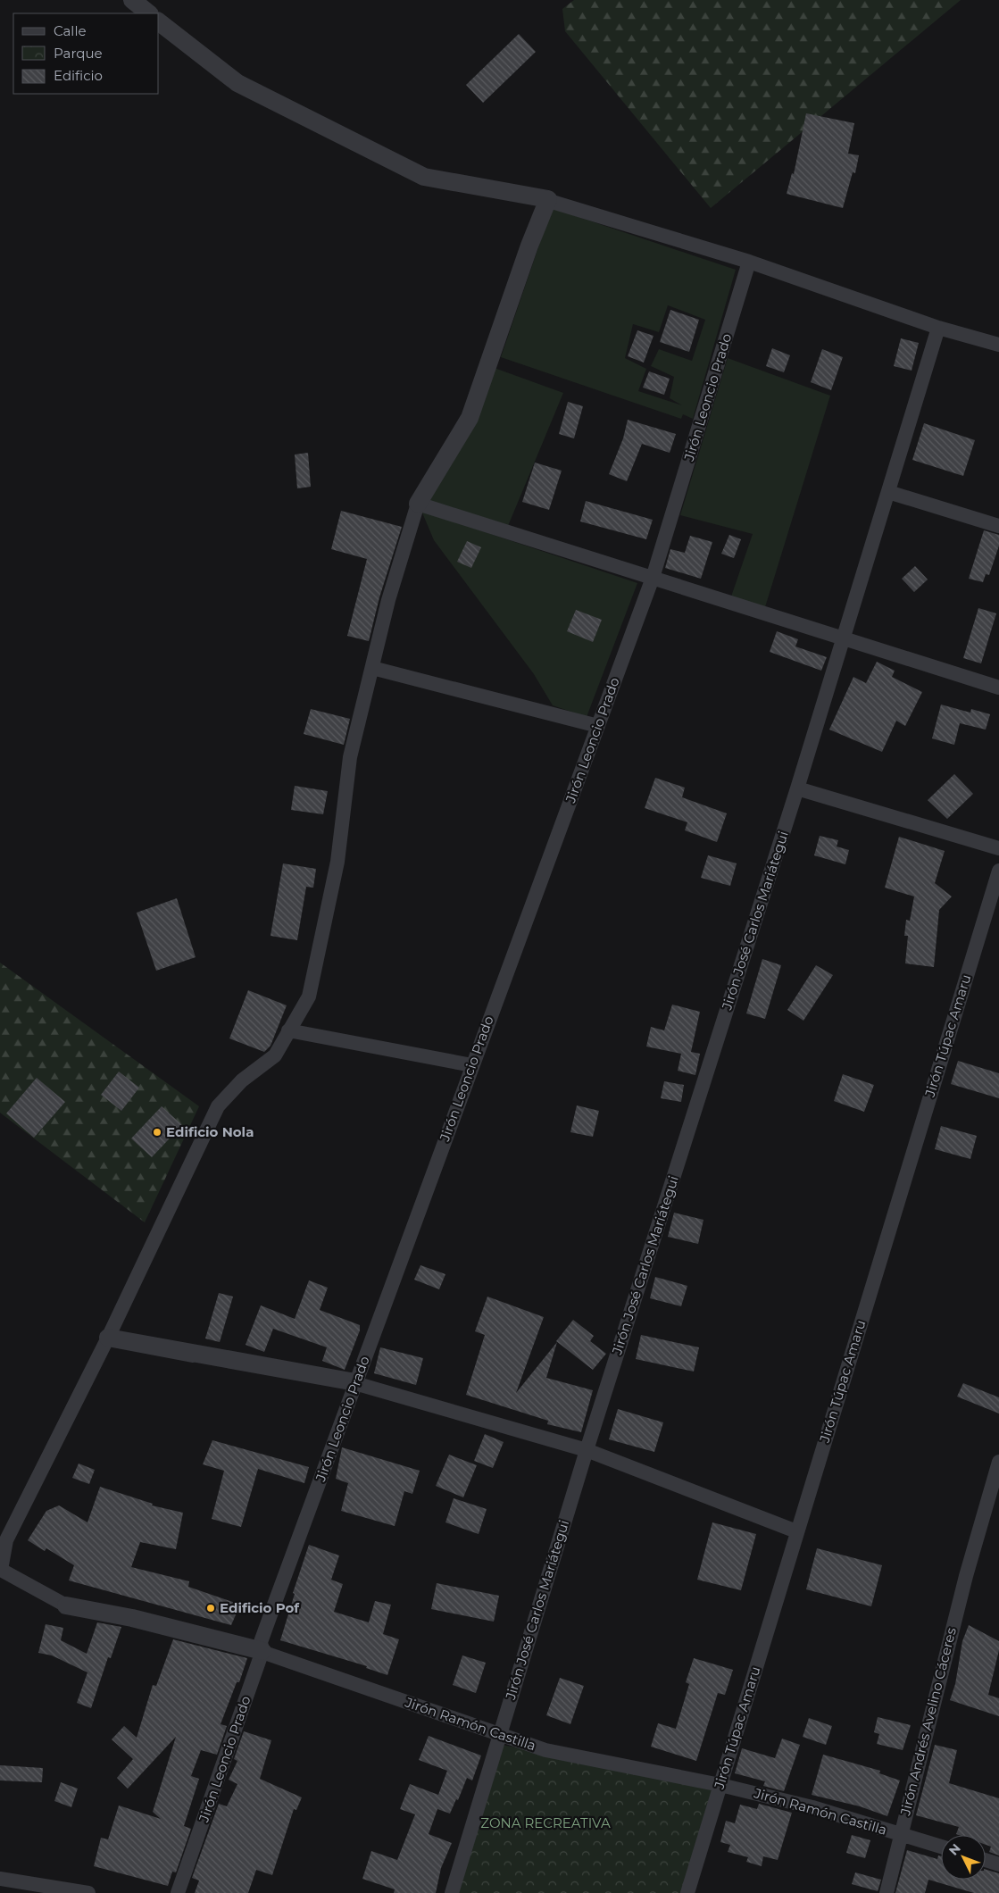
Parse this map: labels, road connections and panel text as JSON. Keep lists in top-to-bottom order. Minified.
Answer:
{"streets":{"street":["Jirón Leoncio Prado","Jirón José Carlos Mariátegui","Jirón Túpac Amaru","Jirón Andrés Avelino Cáceres","Jirón Ramón Castilla"]},"crossings":[["Jirón Leoncio Prado","Jirón Ramón Castilla"],["Jirón José Carlos Mariátegui","Jirón Ramón Castilla"],["Jirón Túpac Amaru","Jirón Ramón Castilla"],["Jirón Andrés Avelino Cáceres","Jirón Ramón Castilla"]],"parks":["ZONA RECREATIVA"],"places":["Edificio Nola","Edificio Pof"],"legend":["Calle","Parque","Edificio"],"north":"top left"}
